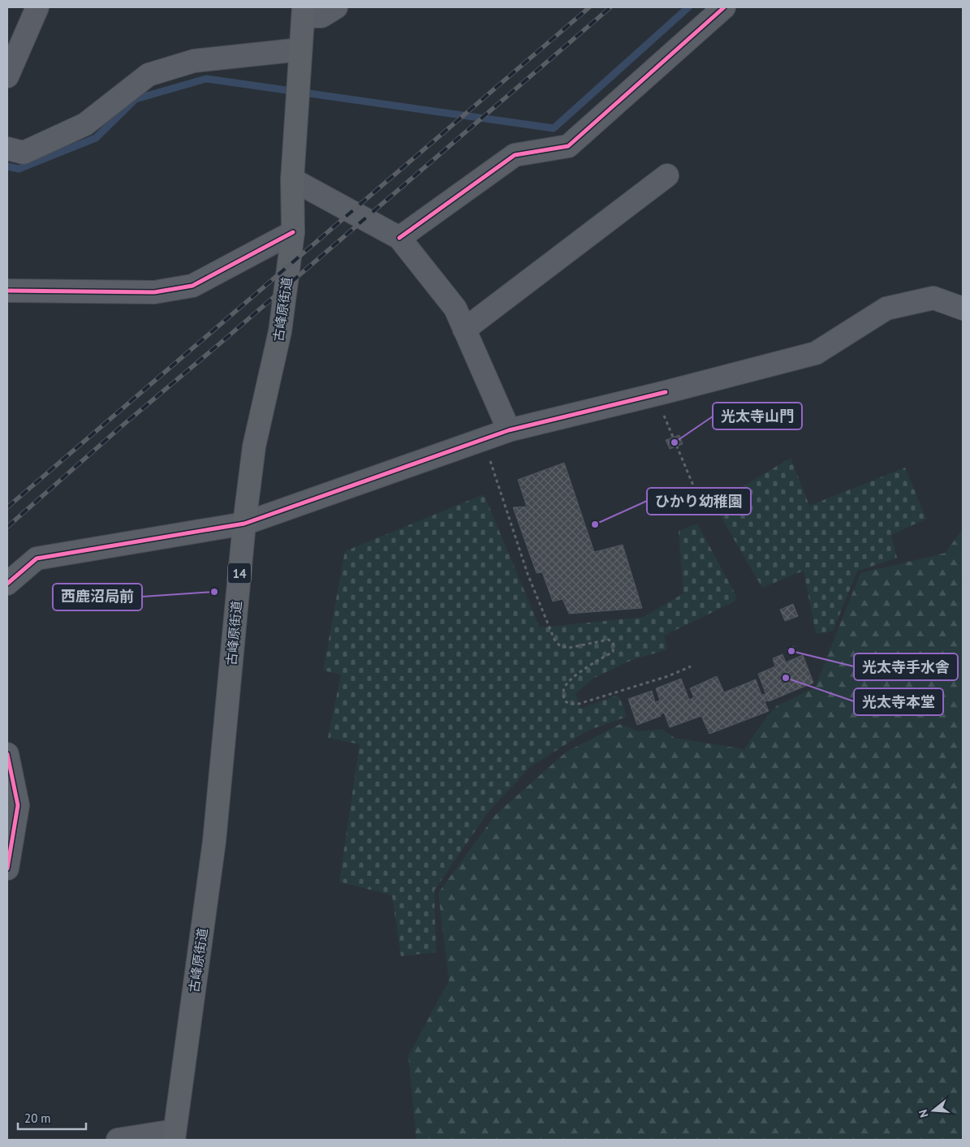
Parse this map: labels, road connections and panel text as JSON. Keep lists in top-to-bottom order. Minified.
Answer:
{"streets":{"main road":["古峰原街道","14"]},"places":["光太寺山門","ひかり幼稚園","西鹿沼局前","光太寺手水舎","光太寺本堂"],"scale_bar":"20 m","north":"left"}
